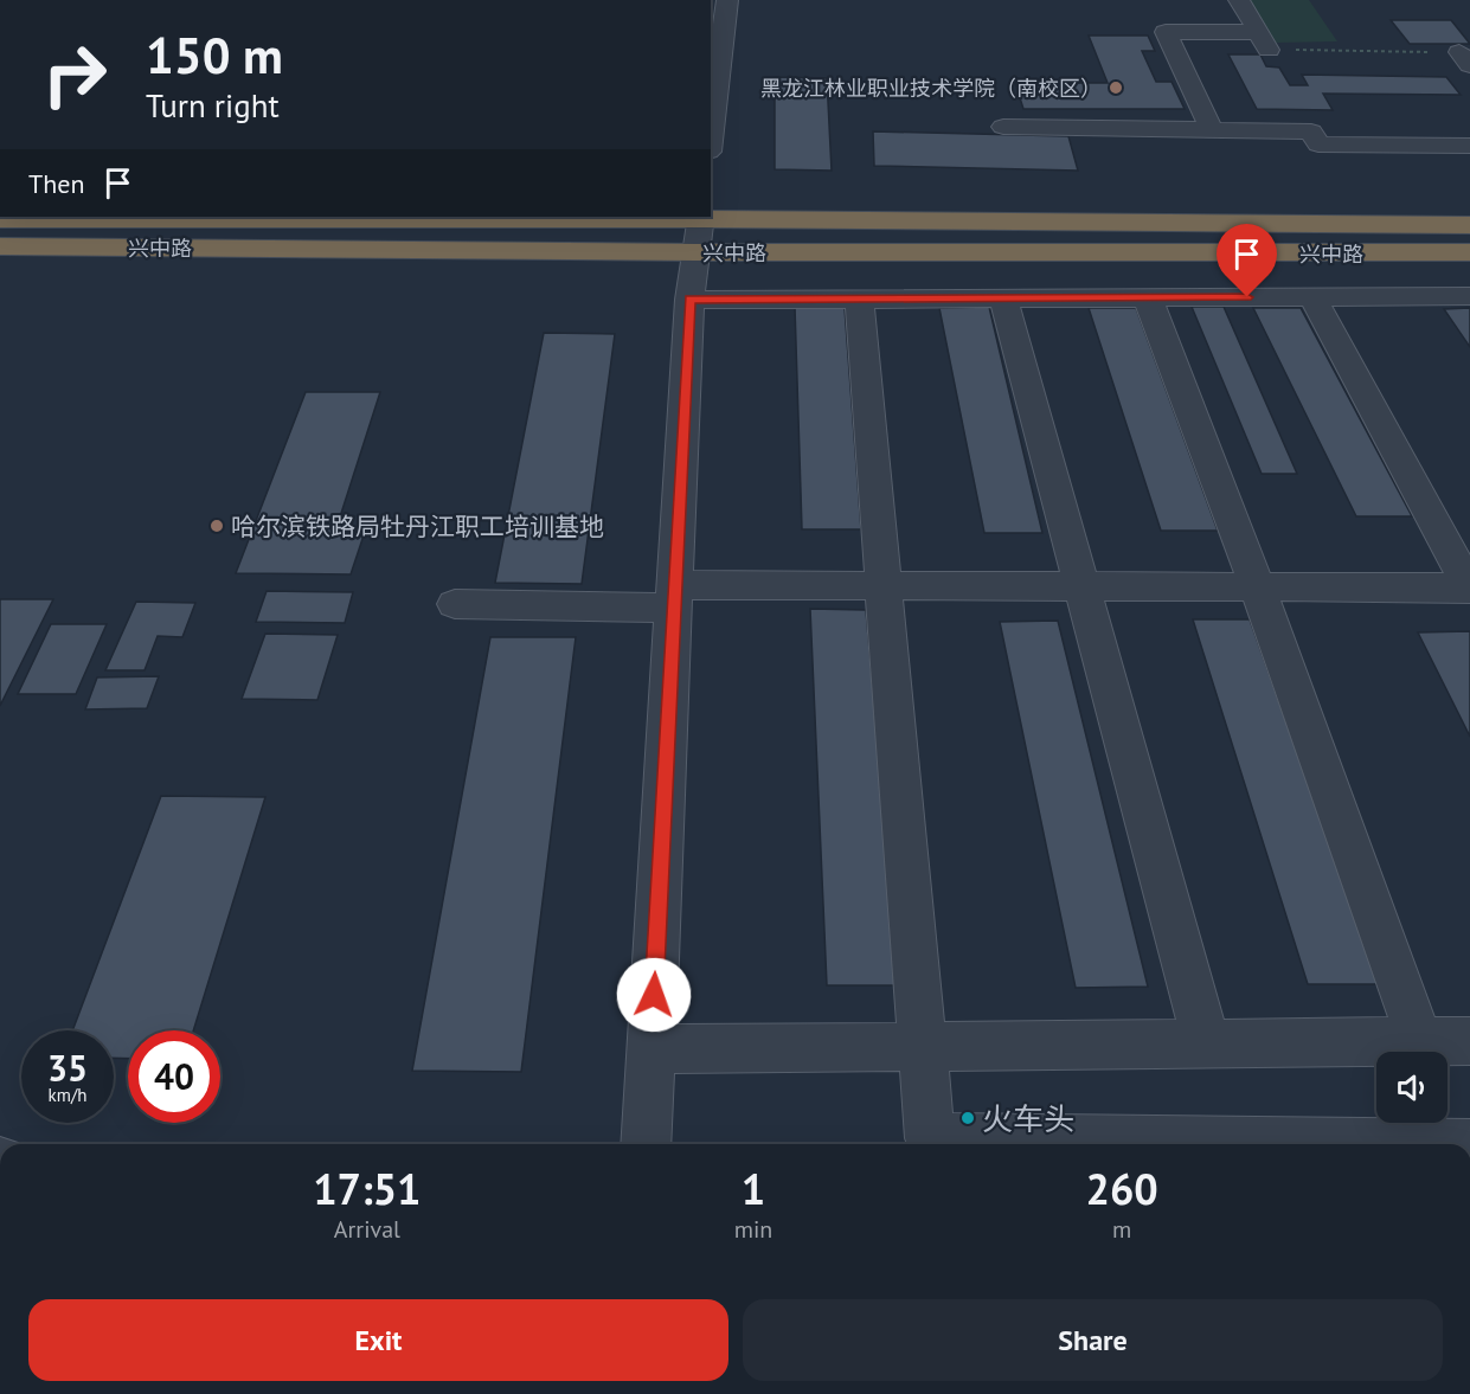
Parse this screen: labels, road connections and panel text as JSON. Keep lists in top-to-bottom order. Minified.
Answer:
{"streets":{"highway":["兴中路"]},"places":["黑龙江林业职业技术学院（南校区）","哈尔滨铁路局牡丹江职工培训基地","火车头"],"page":{"turn":["150 m","Turn right"],"then":"Then","speed":"35 km/h","limit":"40","eta":["17:51","Arrival","1","min","260","m"],"buttons":["Exit","Share"]}}
